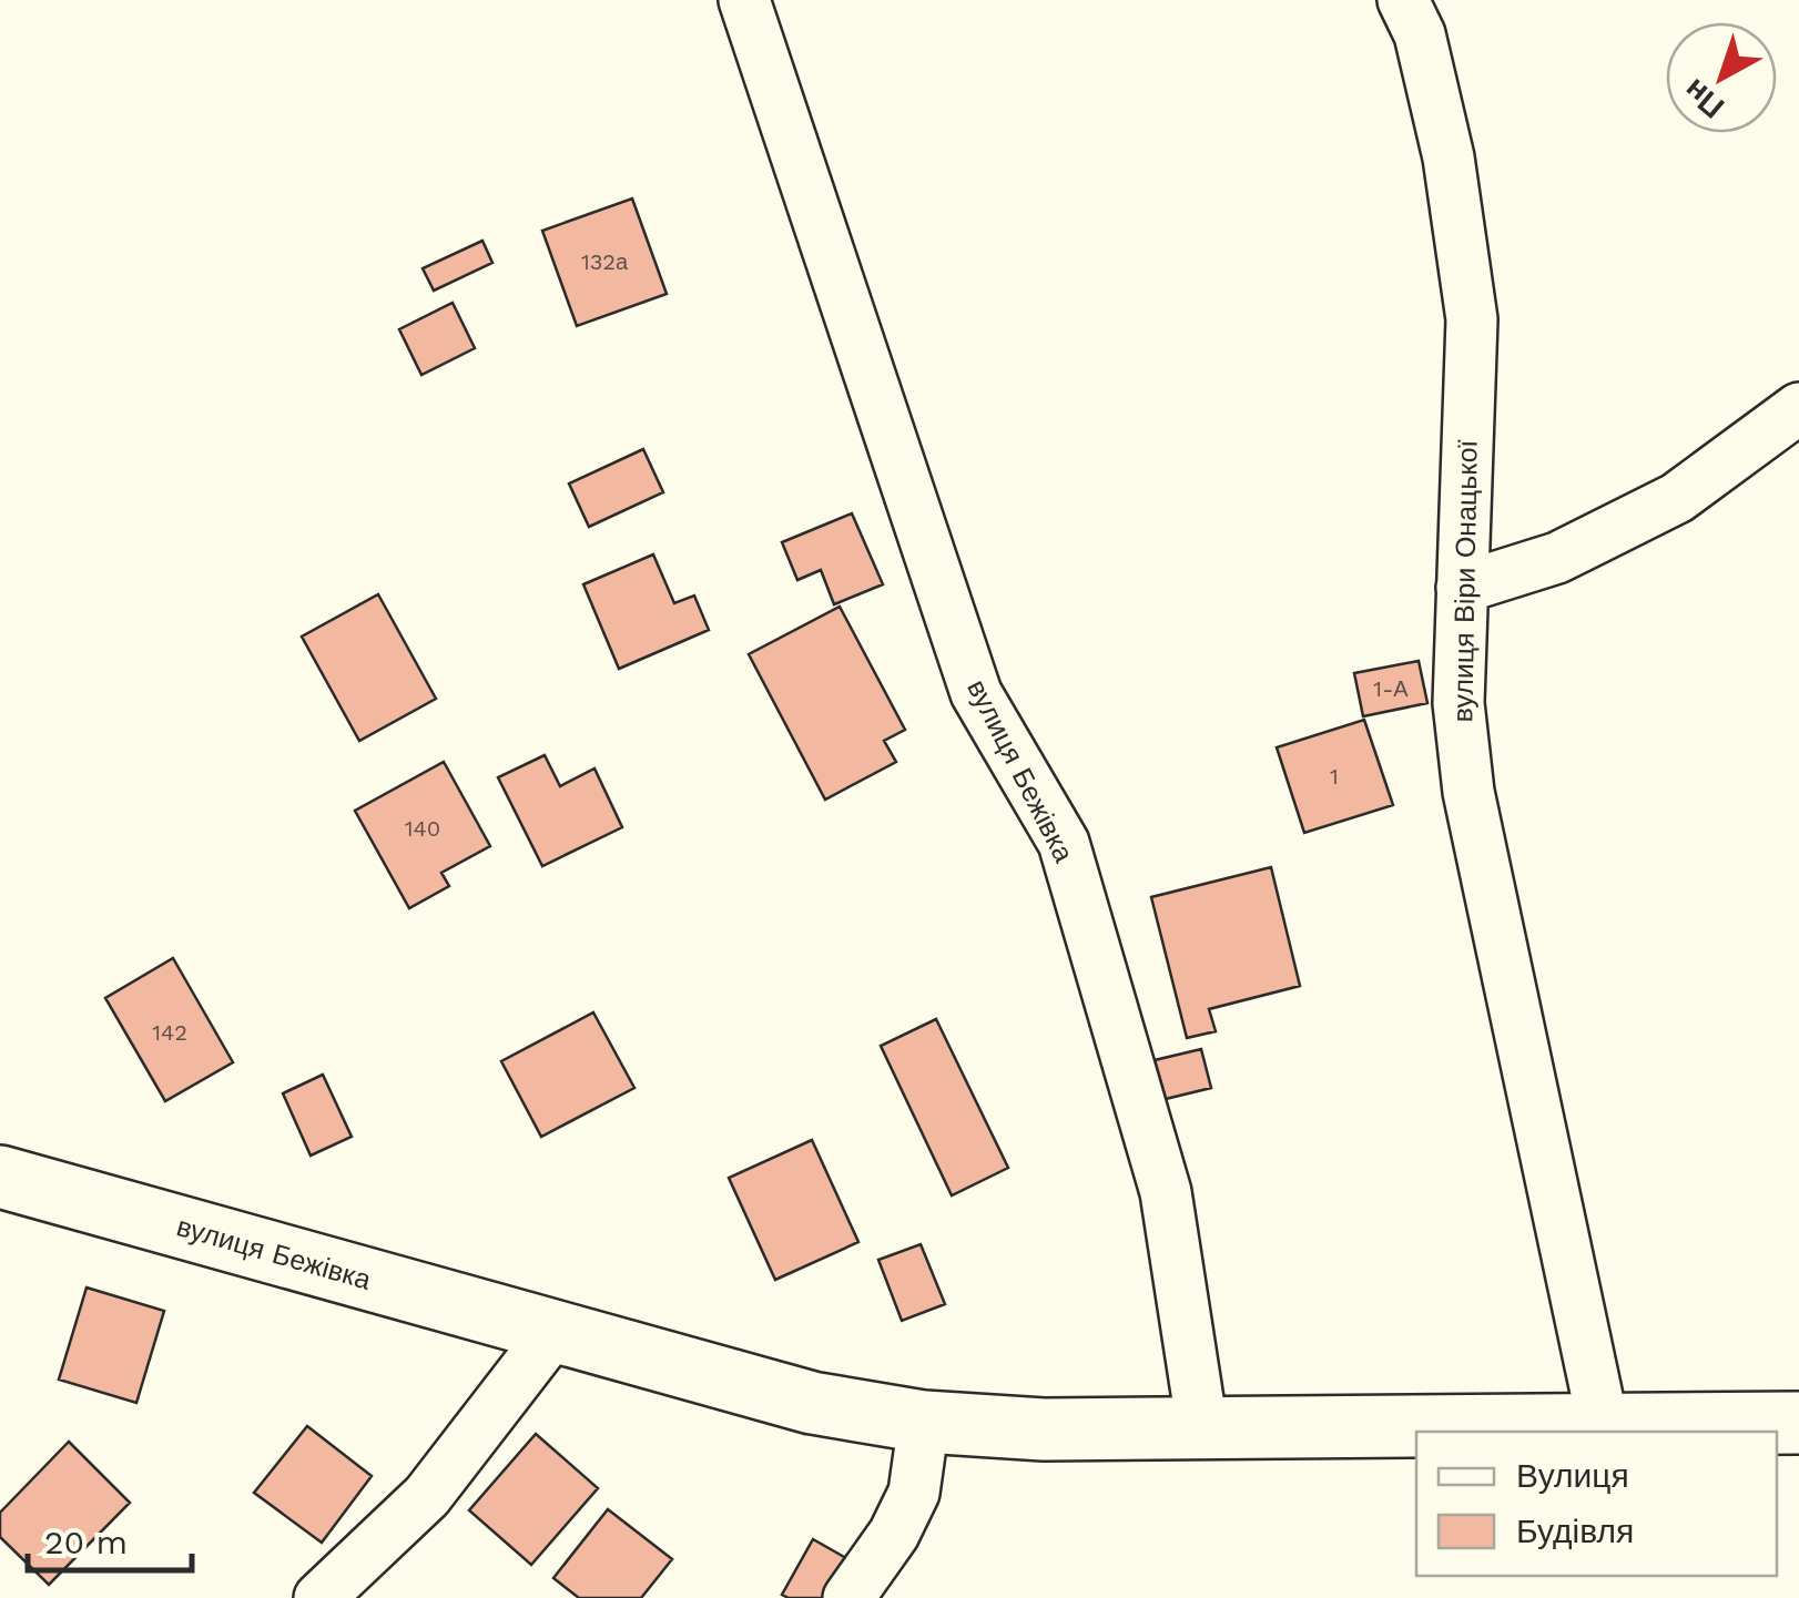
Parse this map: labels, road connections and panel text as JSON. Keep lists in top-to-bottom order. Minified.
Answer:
{"streets":{"main road":["вулиця Бежівка"],"street":["вулиця Віри Онацької"]},"crossings":[["вулиця Віри Онацької","вулиця Бежівка"]],"house_numbers":["132а","1-А","1","140","142"],"legend":["Вулиця","Будівля"],"scale_bar":"20 m","north":"bottom left"}
